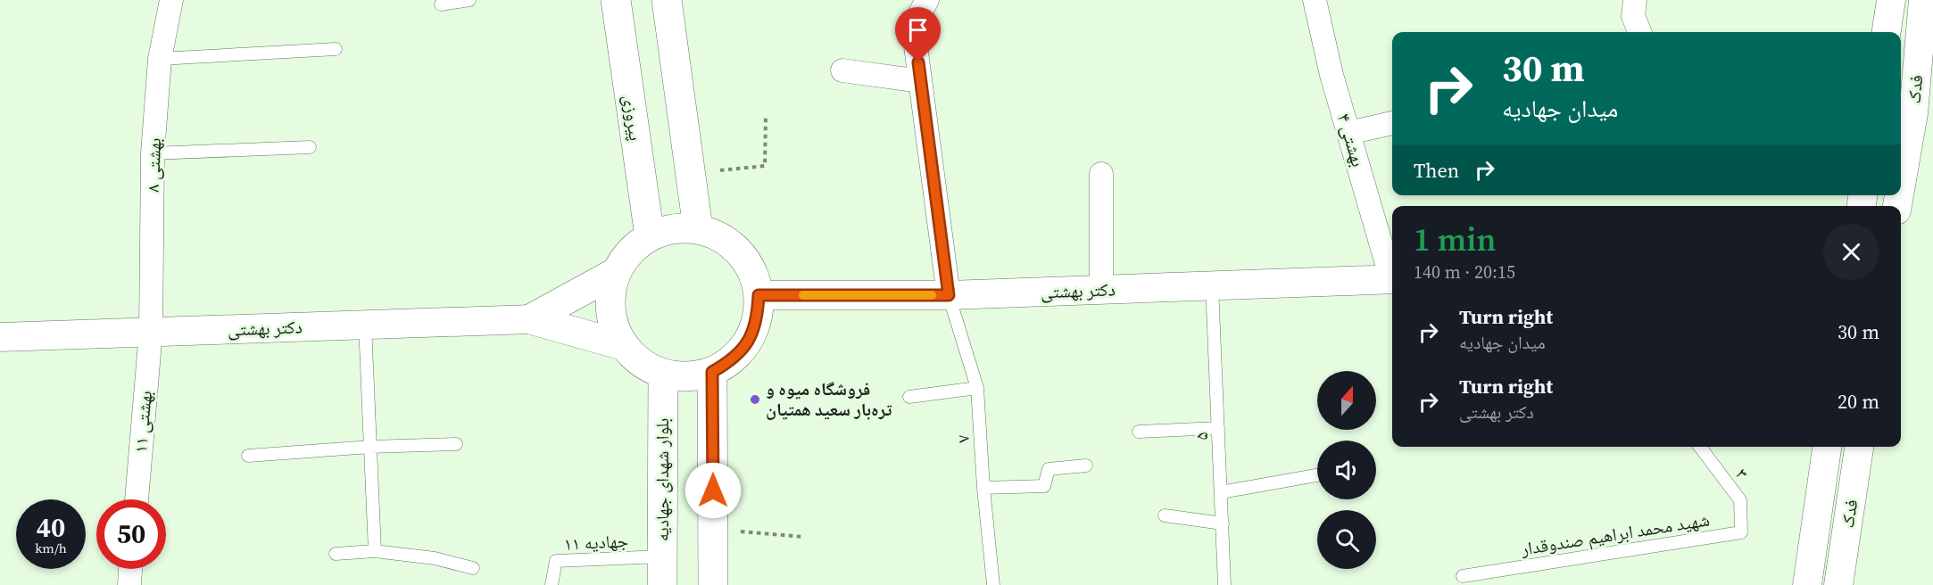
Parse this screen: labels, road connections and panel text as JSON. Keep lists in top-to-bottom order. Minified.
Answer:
{"streets":{"main road":["پیروزی","بلوار شهدای جهادیه"],"street":["فدک","بهشتی ۴","بهشتی ۸","دکتر بهشتی","بهشتی ۱۱"],"lane":["۵","۷","۳","شهید محمد ابراهیم صندوقدار","جهادیه ۱۱"]},"crossings":[["پیروزی","دکتر بهشتی"],["پیروزی","بلوار شهدای جهادیه"],["بهشتی ۸","دکتر بهشتی"],["بهشتی ۸","بهشتی ۱۱"],["دکتر بهشتی","بهشتی ۱۱"],["دکتر بهشتی","۵"],["دکتر بهشتی","۷"],["دکتر بهشتی","بلوار شهدای جهادیه"],["۳","شهید محمد ابراهیم صندوقدار"],["بلوار شهدای جهادیه","جهادیه ۱۱"]],"places":["فروشگاه میوه و تره‌بار سعید همتیان"],"north":"top","page":{"turn":["30 m","میدان جهادیه"],"then":"Then","heading":["1 min","140 m · 20:15"],"list":[{"name":"Turn right","note":"میدان جهادیه","value":"30 m"},{"name":"Turn right","note":"دکتر بهشتی","value":"20 m"}],"speed":"40 km/h","limit":"50"}}
